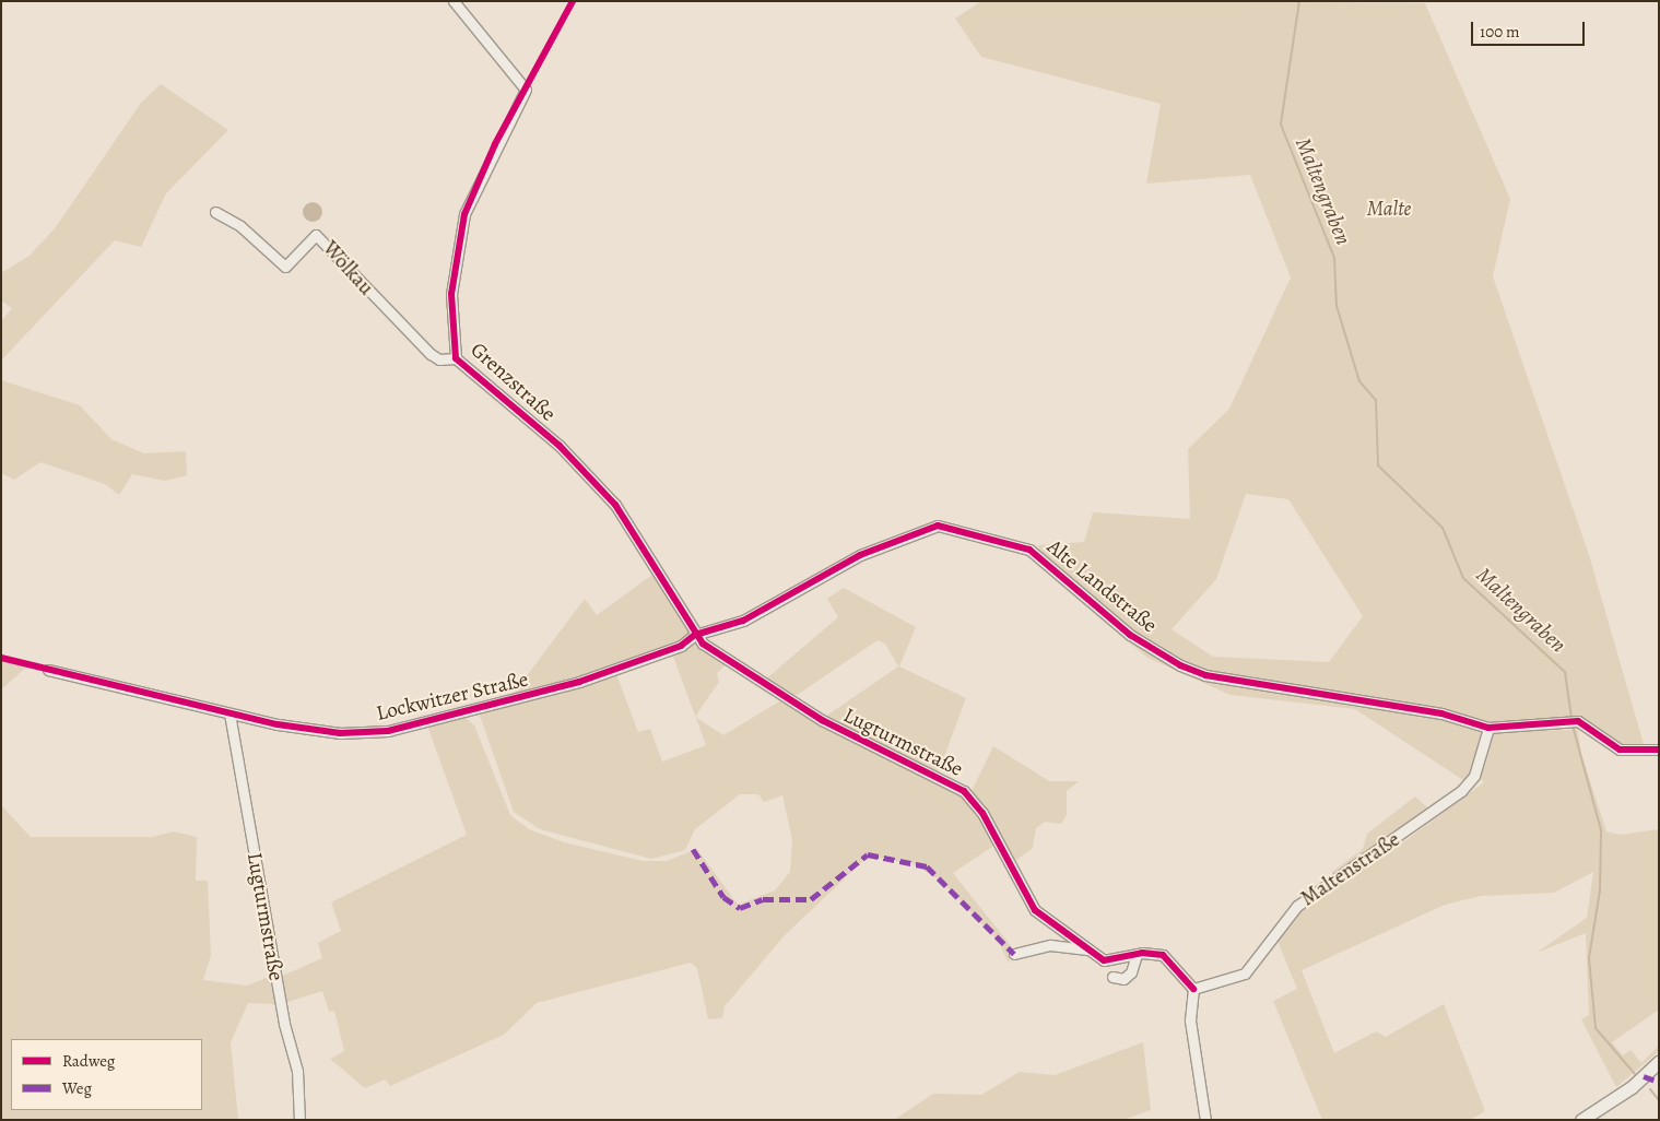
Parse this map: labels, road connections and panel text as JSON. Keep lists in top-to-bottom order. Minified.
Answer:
{"streets":{"street":["Wölkau","Grenzstraße","Alte Landstraße","Lockwitzer Straße","Lugturmstraße","Maltenstraße"]},"crossings":[["Wölkau","Grenzstraße"],["Grenzstraße","Alte Landstraße"],["Grenzstraße","Lockwitzer Straße"],["Grenzstraße","Lugturmstraße"],["Alte Landstraße","Lockwitzer Straße"],["Alte Landstraße","Lugturmstraße"],["Alte Landstraße","Maltenstraße"],["Lockwitzer Straße","Lugturmstraße"]],"water":["Maltengraben"],"parks":["Malte"],"legend":["Radweg","Weg"],"scale_bar":"100 m"}
